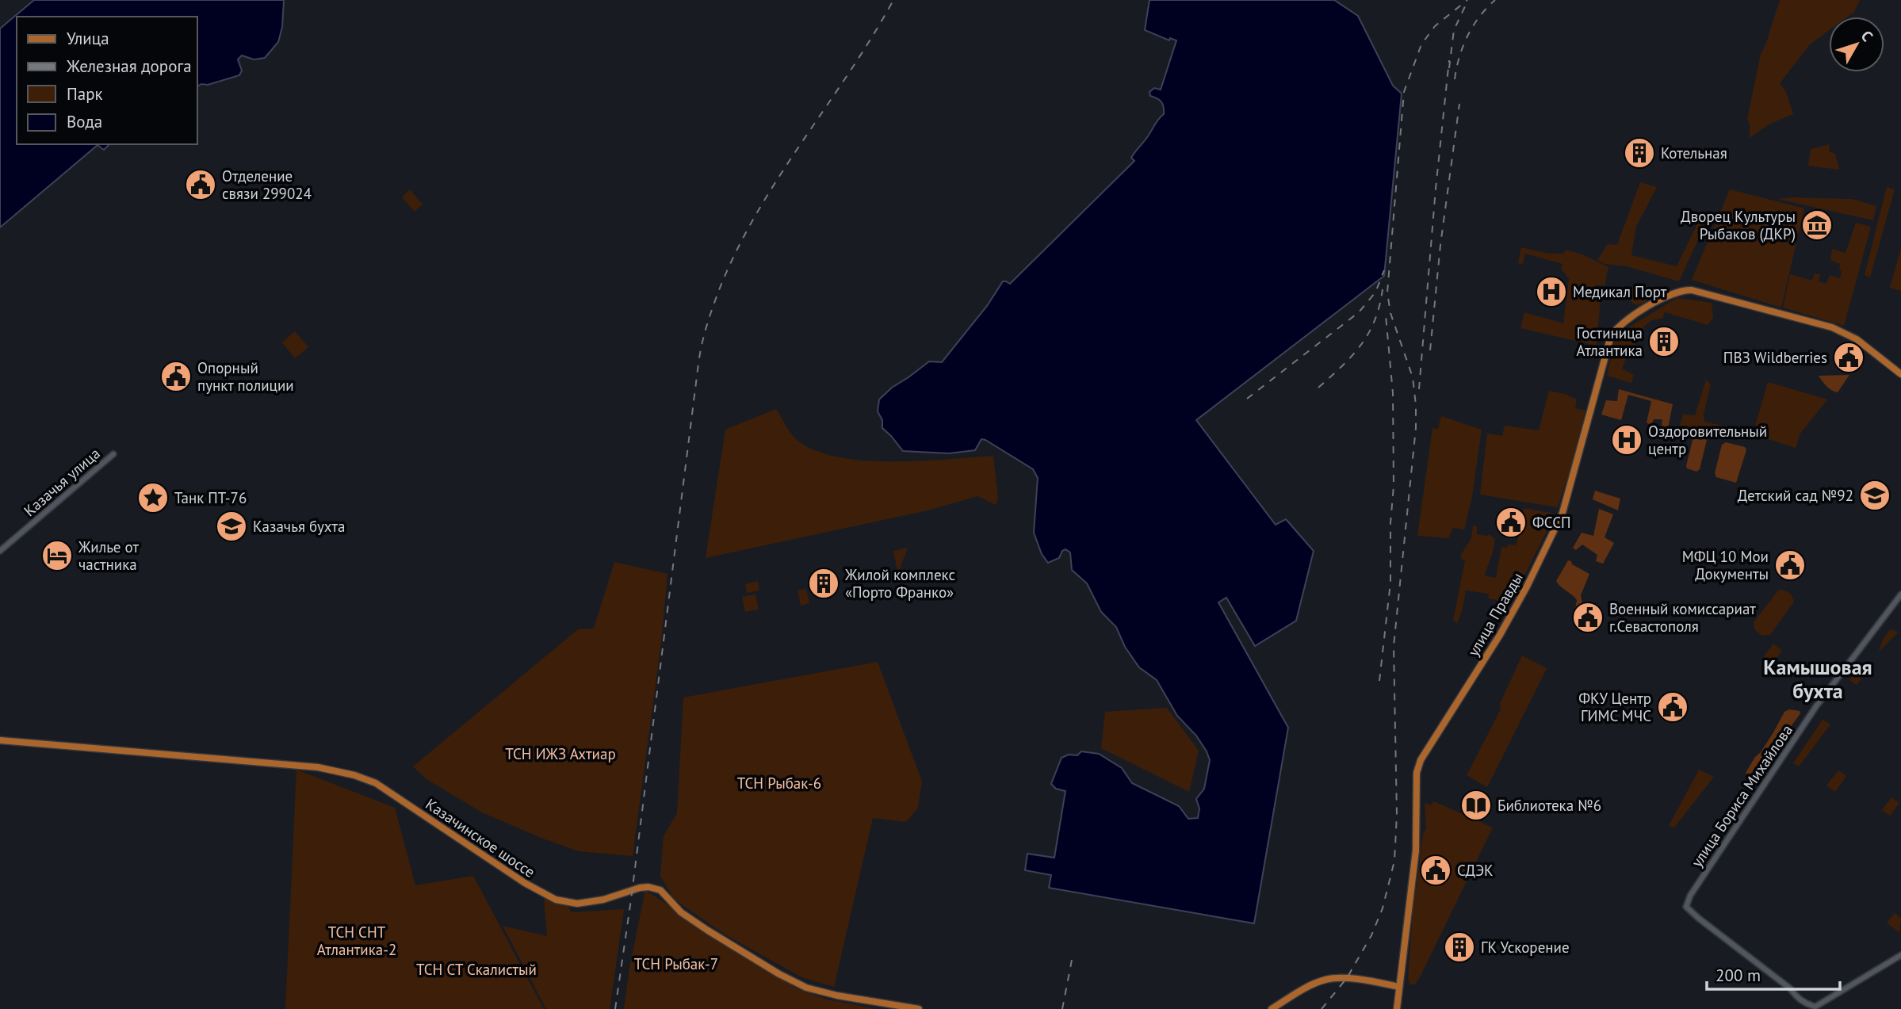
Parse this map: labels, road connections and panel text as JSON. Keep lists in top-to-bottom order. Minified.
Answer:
{"streets":{"main road":["улица Правды","Казачинское шоссе"],"street":["Казачья улица","улица Бориса Михайлова"]},"districts":["Камышовая бухта"],"parks":["ТСН ИЖЗ Ахтиар","ТСН Рыбак-6","ТСН СНТ Атлантика-2","ТСН Рыбак-7","ТСН СТ Скалистый"],"places":{"building":["Котельная","Гостиница Атлантика","Жилой комплекс «Порто Франко»","ГК Ускорение"],"public building":["Отделение связи 299024","ПВЗ Wildberries","Опорный пункт полиции","ФССП","МФЦ 10 Мои Документы","Военный комиссариат г.Севастополя","ФКУ Центр ГИМС МЧС","СДЭК"],"museum":["Дворец Культуры Рыбаков (ДКР)"],"hospital":["Медикал Порт","Оздоровительный центр"],"school or university":["Детский сад №92","Казачья бухта"],"place":["Танк ПТ-76"],"hotel":["Жилье от частника"],"library":["Библиотека №6"]},"legend":["Улица","Железная дорога","Парк","Вода"],"scale_bar":"200 m","north":"top right"}
